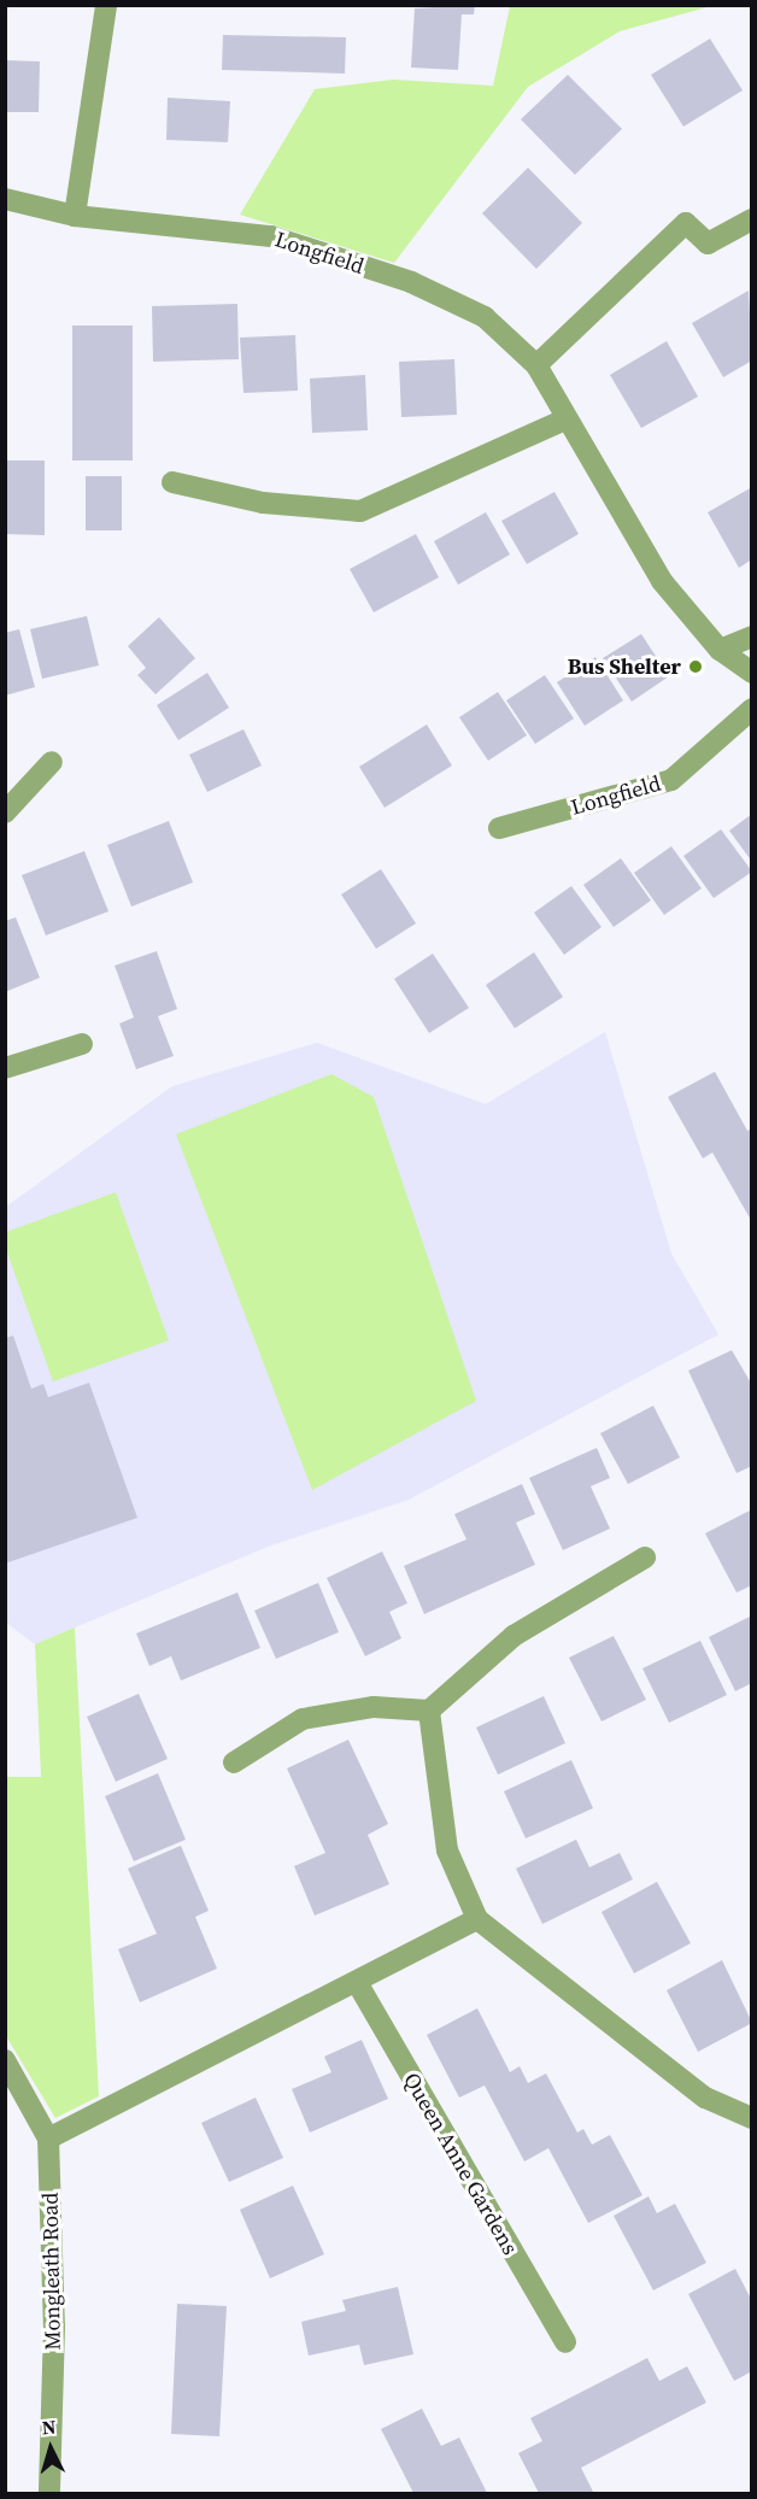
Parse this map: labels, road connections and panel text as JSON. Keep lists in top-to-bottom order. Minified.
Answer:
{"streets":{"street":["Longfield","Queen Anne Gardens","Mongleath Road"]},"places":["Bus Shelter"],"north":"top"}
